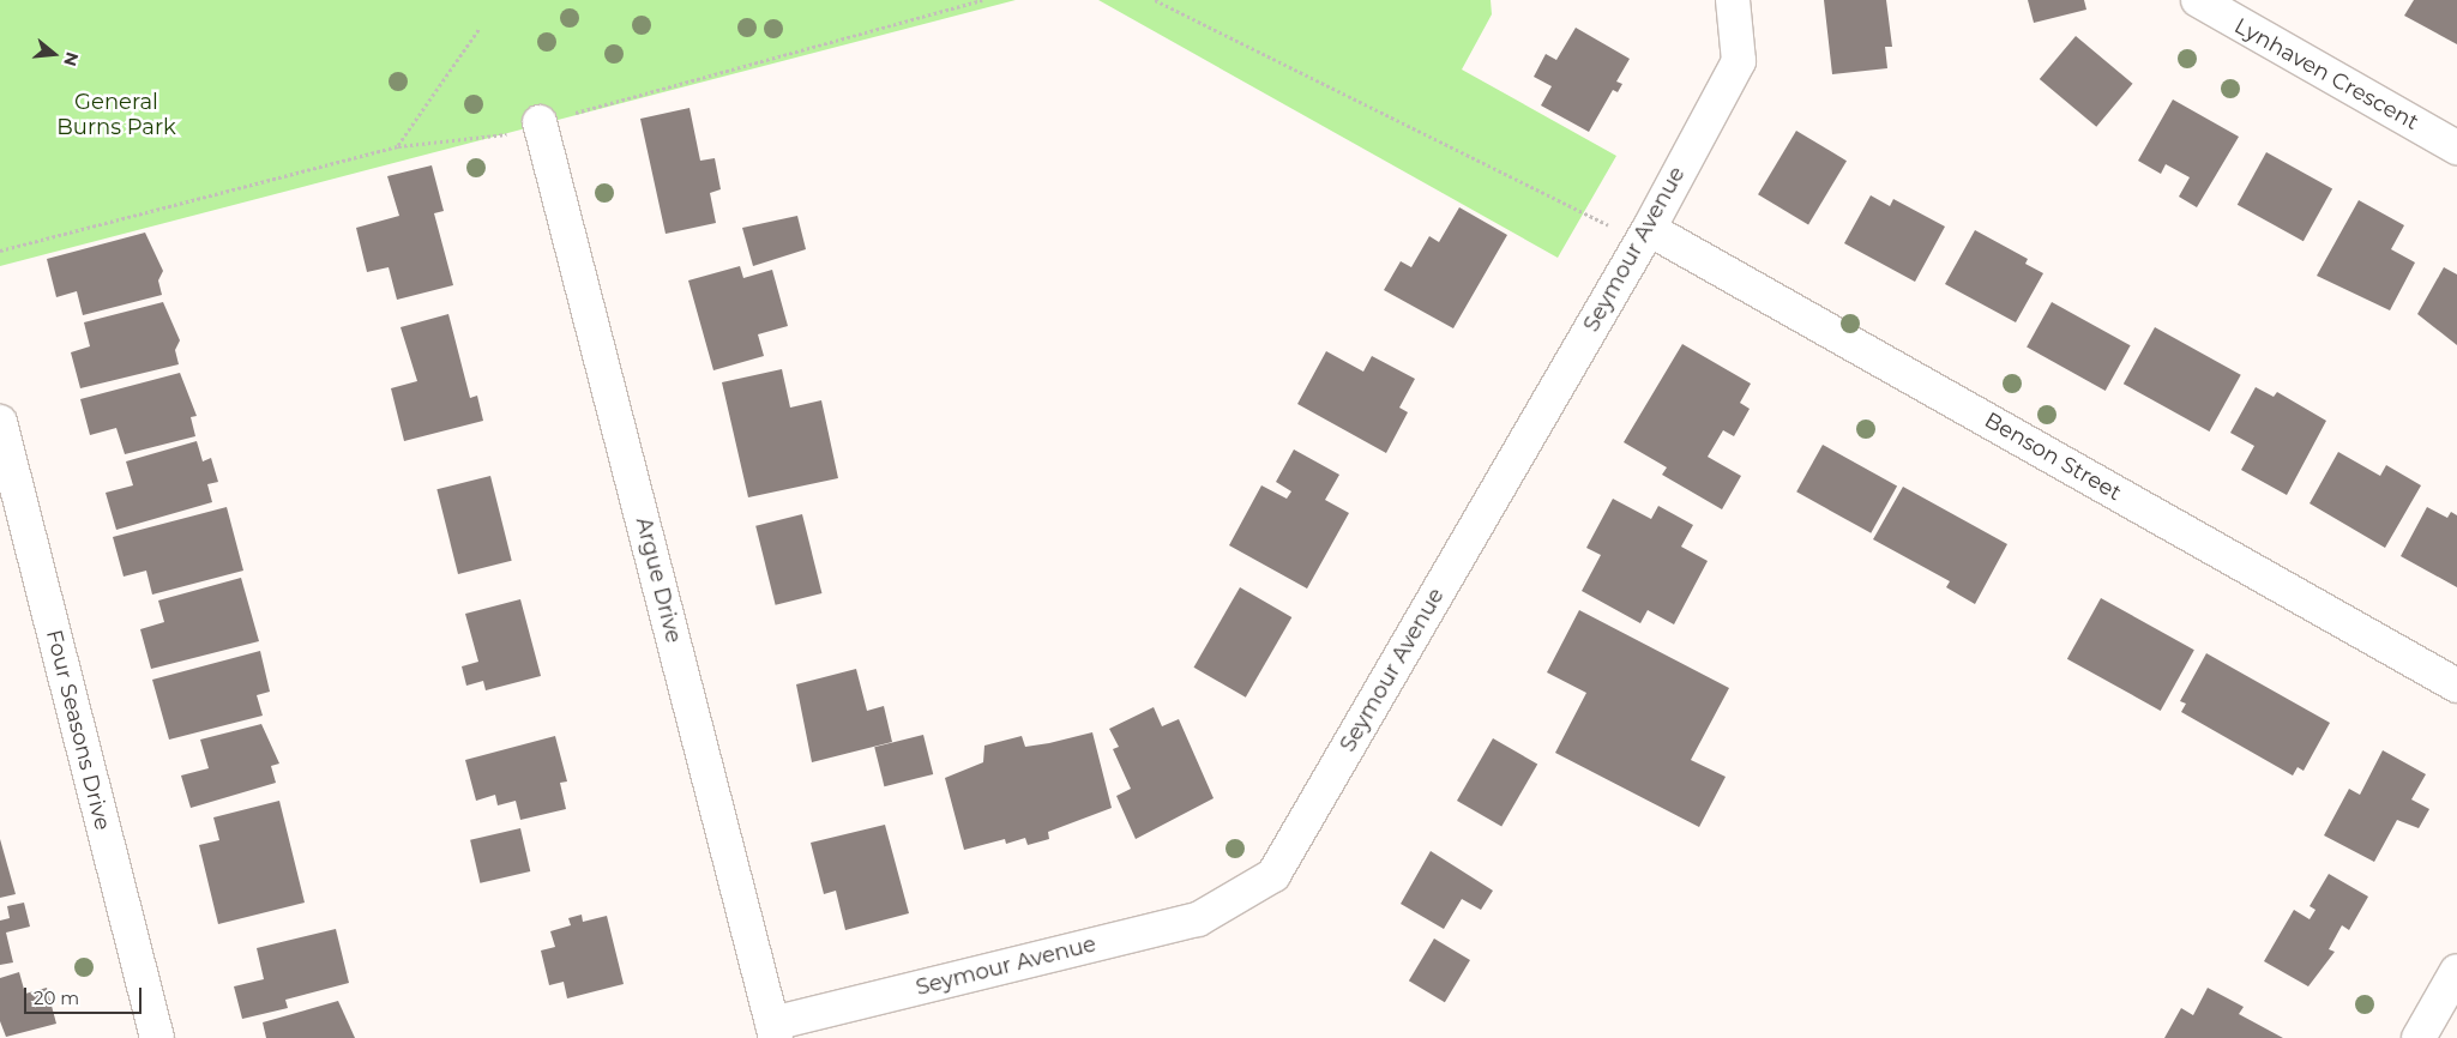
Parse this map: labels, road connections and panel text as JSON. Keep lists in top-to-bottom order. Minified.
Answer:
{"streets":{"street":["Lynhaven Crescent","Seymour Avenue","Benson Street","Argue Drive","Four Seasons Drive"]},"crossings":[["Seymour Avenue","Benson Street"],["Seymour Avenue","Argue Drive"]],"parks":["General Burns Park"],"scale_bar":"20 m","north":"right"}
